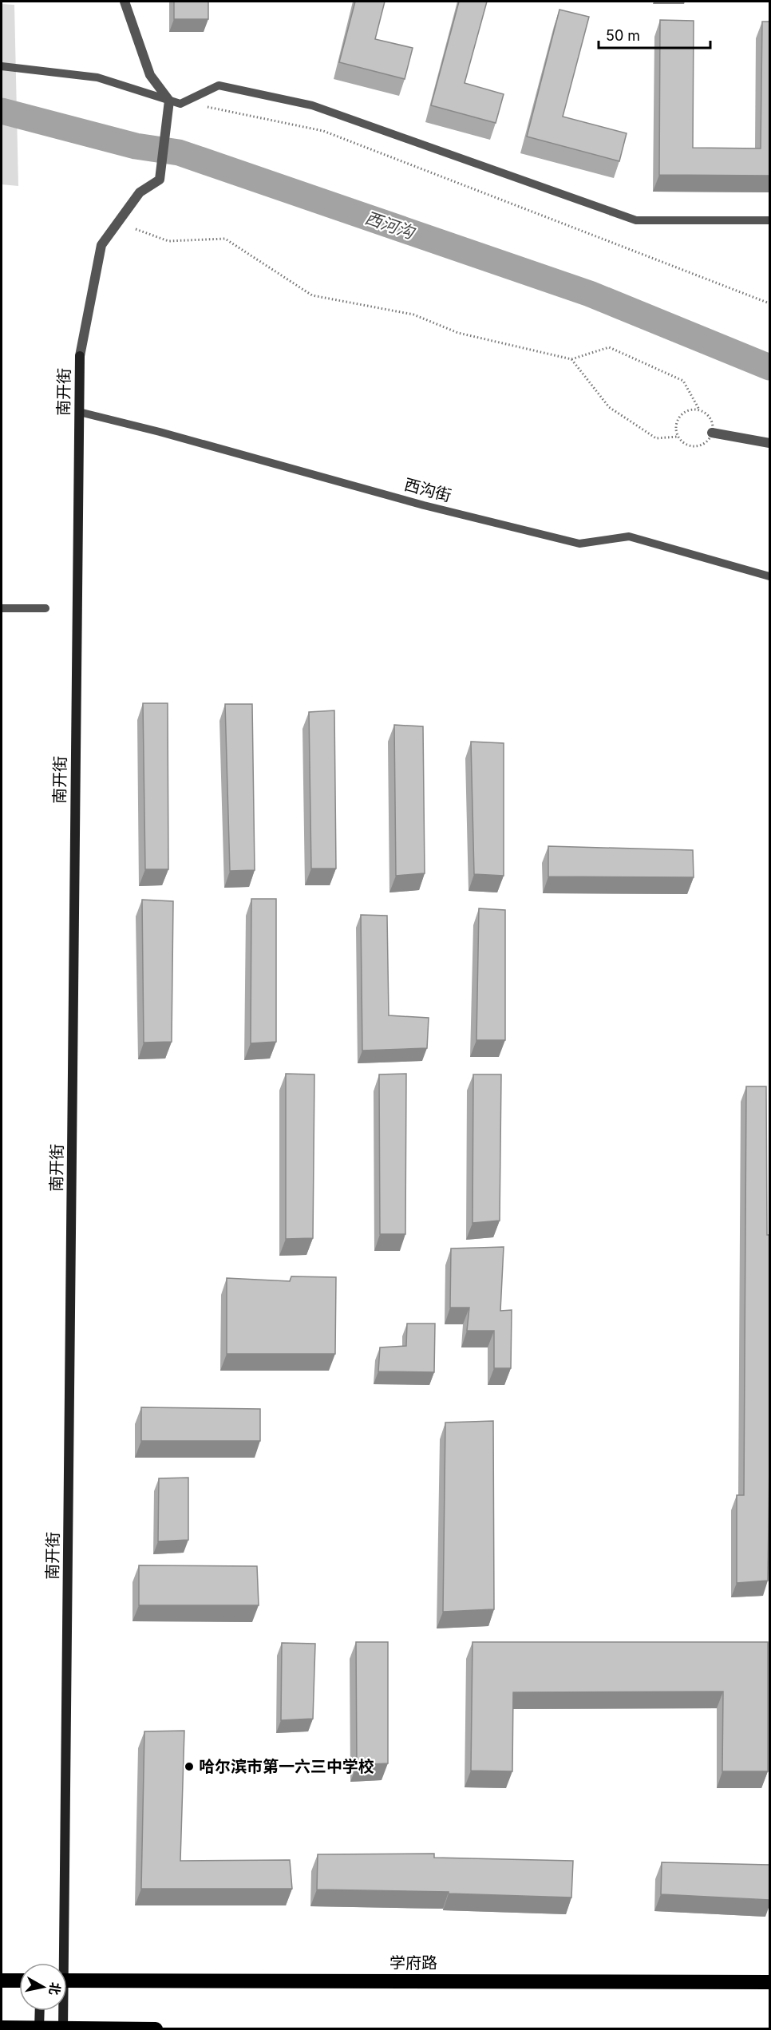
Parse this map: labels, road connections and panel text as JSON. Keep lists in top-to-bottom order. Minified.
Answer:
{"streets":{"highway":["学府路"],"main road":["南开街"],"lane":["西沟街"]},"crossings":[["南开街","西沟街"]],"water":["西河沟"],"places":["哈尔滨市第一六三中学校"],"scale_bar":"50 m","north":"right"}
